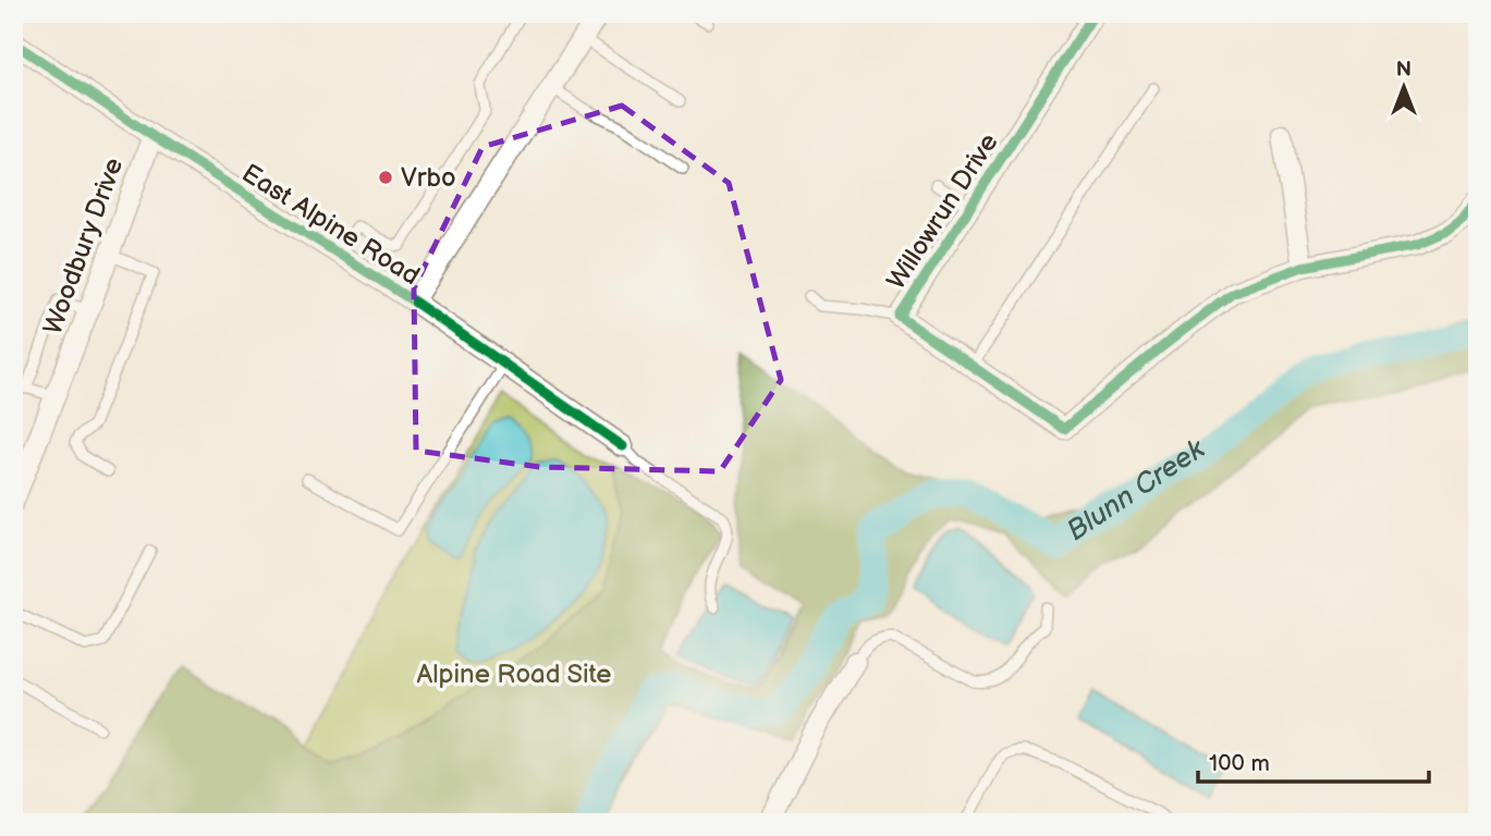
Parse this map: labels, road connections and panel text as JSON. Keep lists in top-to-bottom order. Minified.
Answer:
{"streets":{"street":["Willowrun Drive","East Alpine Road","Woodbury Drive"]},"crossings":[["East Alpine Road","Woodbury Drive"]],"water":["Blunn Creek"],"parks":["Alpine Road Site"],"places":["Vrbo"],"scale_bar":"100 m","north":"top"}
